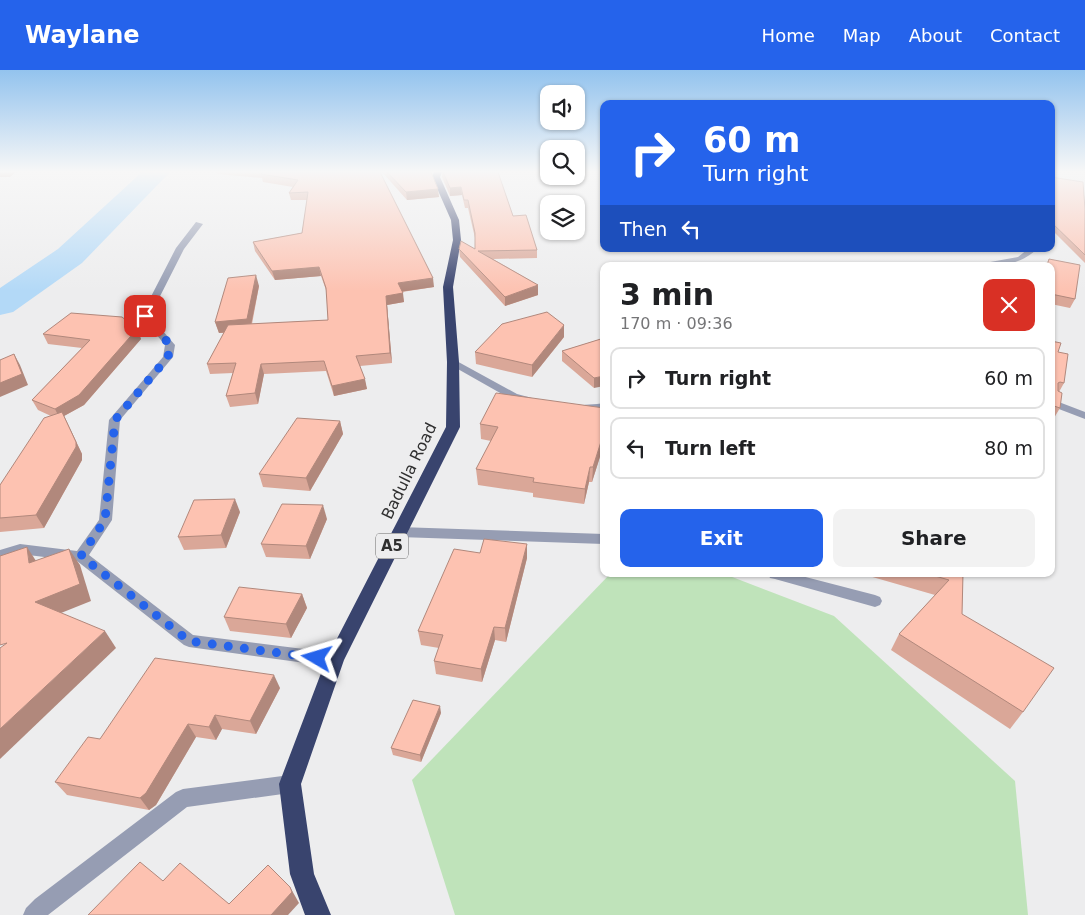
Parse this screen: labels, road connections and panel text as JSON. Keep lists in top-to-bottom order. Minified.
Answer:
{"streets":{"highway":["Badulla Road","A5"]},"page":{"header":"Waylane","nav":["Home","Map","About","Contact"],"turn":["60 m","Turn right"],"then":"Then","heading":["3 min","170 m · 09:36"],"list":[{"name":"Turn right","value":"60 m"},{"name":"Turn left","value":"80 m"}],"buttons":["Exit","Share"]}}
